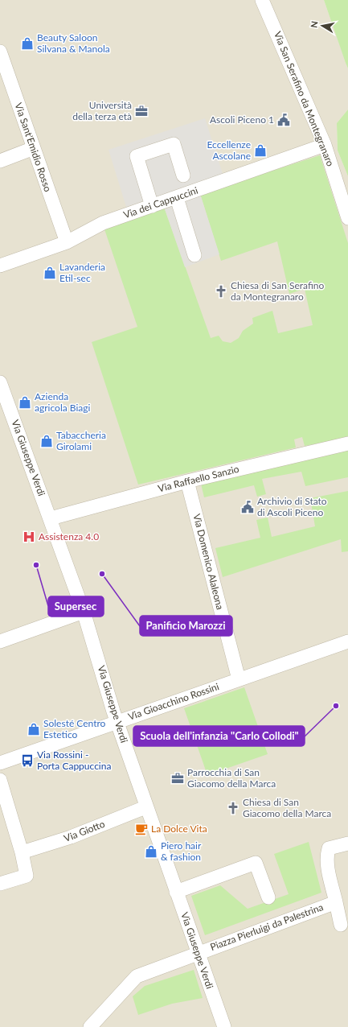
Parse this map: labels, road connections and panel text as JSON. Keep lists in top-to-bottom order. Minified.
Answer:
{"streets":{"street":["Via San Serafino da Montegranaro","Via Sant'Emidio Rosso","Via dei Cappuccini","Via Giuseppe Verdi","Via Raffaello Sanzio","Via Domenico Alaleona","Via Gioacchino Rossini","Via Giotto","Piazza Pierluigi da Palestrina"]},"crossings":[["Via San Serafino da Montegranaro","Via dei Cappuccini"],["Via Sant'Emidio Rosso","Via dei Cappuccini"],["Via Giuseppe Verdi","Via Raffaello Sanzio"],["Via Giuseppe Verdi","Via Gioacchino Rossini"],["Via Giuseppe Verdi","Via Giotto"],["Via Giuseppe Verdi","Piazza Pierluigi da Palestrina"],["Via Raffaello Sanzio","Via Domenico Alaleona"],["Via Domenico Alaleona","Via Gioacchino Rossini"]],"places":{"shop":["Beauty Saloon Silvana & Manola","Eccellenze Ascolane","Lavanderia Etil-sec","Azienda agricola Biagi","Tabaccheria Girolami","Solesté Centro Estetico","Piero hair & fashion"],"office":["Università della terza età","Parrocchia di San Giacomo della Marca"],"public building":["Ascoli Piceno 1","Archivio di Stato di Ascoli Piceno"],"church":["Chiesa di San Serafino da Montegranaro","Chiesa di San Giacomo della Marca"],"hospital":["Assistenza 4.0"],"other":["Supersec","Panificio Marozzi","Scuola dell'infanzia \"Carlo Collodi\""],"bus stop":["Via Rossini - Porta Cappuccina"],"cafe":["La Dolce Vita"]},"north":"left"}
